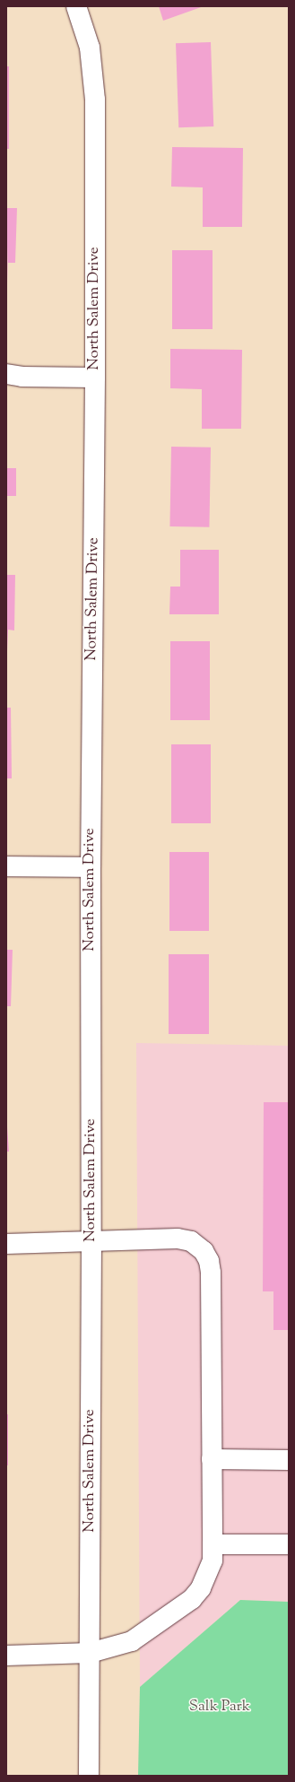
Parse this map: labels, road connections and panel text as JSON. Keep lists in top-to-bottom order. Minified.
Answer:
{"streets":{"street":["North Salem Drive"]},"parks":["Salk Park"]}
